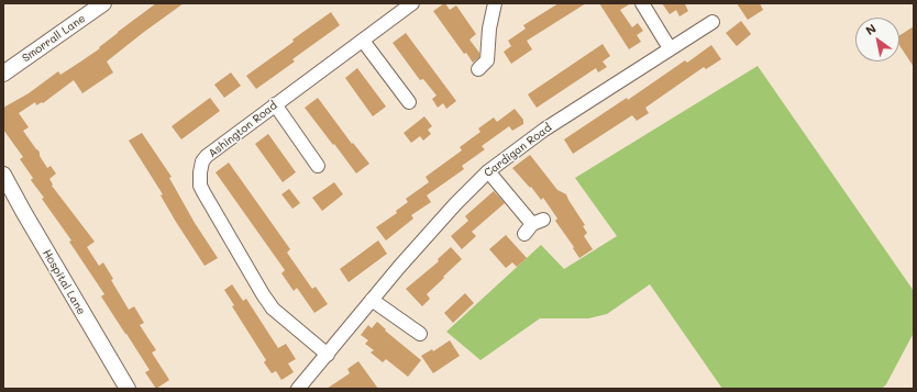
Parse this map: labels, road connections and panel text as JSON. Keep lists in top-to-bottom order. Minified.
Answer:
{"streets":{"street":["Smorrall Lane","Ashington Road","Cardigan Road","Hospital Lane"]},"crossings":[["Ashington Road","Cardigan Road"]],"north":"top left"}
